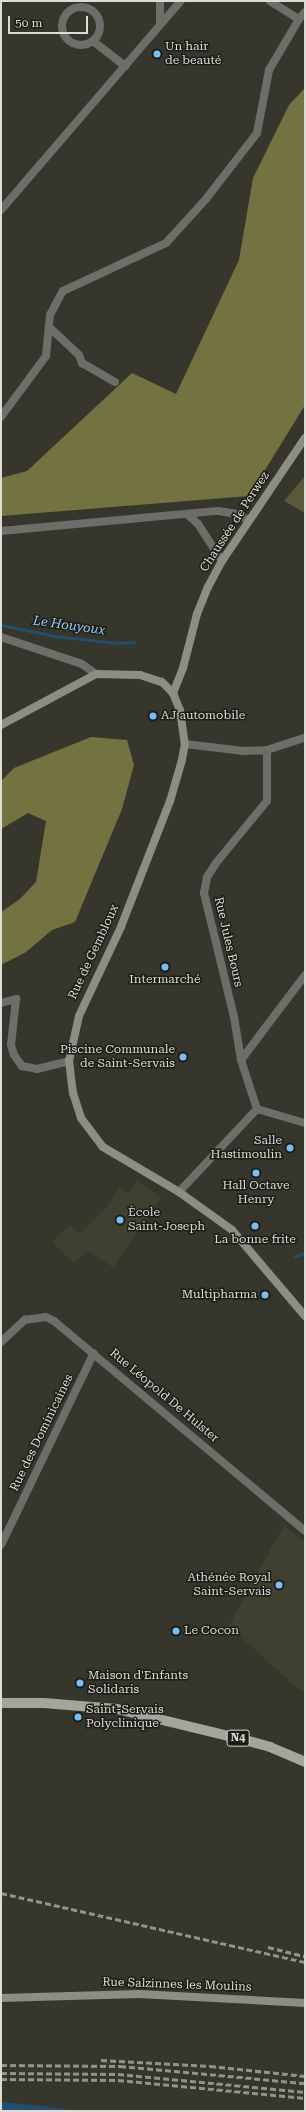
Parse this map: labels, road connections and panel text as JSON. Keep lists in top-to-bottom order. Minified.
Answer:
{"streets":{"main road":["Chaussée de Perwez","Rue de Gembloux","N4","Rue Salzinnes les Moulins"],"street":["Rue Jules Bours","Rue Léopold De Hulster","Rue des Dominicaines"]},"crossings":[["Chaussée de Perwez","Rue de Gembloux"],["Rue Léopold De Hulster","Rue des Dominicaines"]],"water":["Le Houyoux"],"places":["Un hair de beauté","AJ automobile","Intermarché","Piscine Communale de Saint-Servais","Salle Hastimoulin","Hall Octave Henry","Ècole Saint-Joseph","La bonne frite","Multipharma","Athénée Royal Saint-Servais","Le Cocon","Maison d'Enfants Solidaris","Saint-Servais Polyclinique"],"scale_bar":"50 m"}
